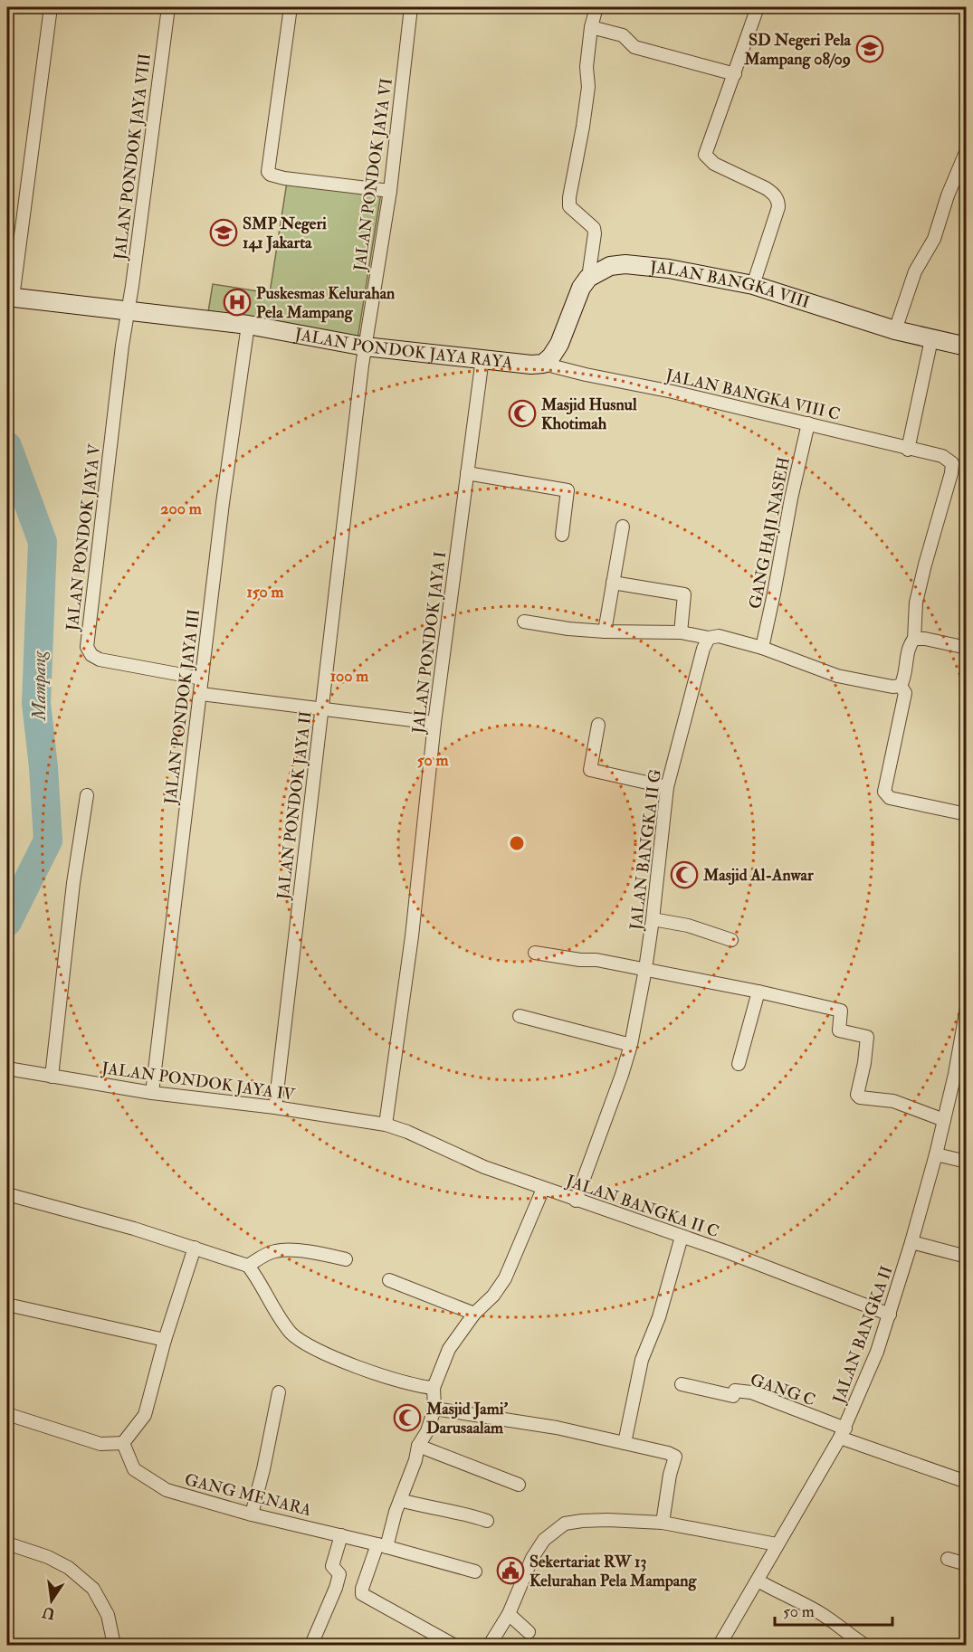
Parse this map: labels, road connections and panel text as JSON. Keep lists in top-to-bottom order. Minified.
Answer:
{"streets":{"street":["JALAN PONDOK JAYA VIII","JALAN PONDOK JAYA VI","JALAN BANGKA VIII","JALAN PONDOK JAYA RAYA","JALAN BANGKA VIII C","GANG HAJI NASEH","JALAN PONDOK JAYA V","JALAN PONDOK JAYA I","JALAN PONDOK JAYA III","JALAN PONDOK JAYA II","JALAN BANGKA II G","JALAN PONDOK JAYA IV","JALAN BANGKA II C","JALAN BANGKA II","GANG C","GANG MENARA"]},"crossings":[["JALAN PONDOK JAYA VIII","JALAN PONDOK JAYA RAYA"],["JALAN PONDOK JAYA VIII","JALAN PONDOK JAYA V"],["JALAN PONDOK JAYA VI","JALAN PONDOK JAYA RAYA"],["JALAN PONDOK JAYA VI","JALAN PONDOK JAYA II"],["JALAN PONDOK JAYA RAYA","JALAN BANGKA VIII C"],["JALAN PONDOK JAYA RAYA","JALAN PONDOK JAYA V"],["JALAN PONDOK JAYA RAYA","JALAN PONDOK JAYA I"],["JALAN PONDOK JAYA RAYA","JALAN PONDOK JAYA III"],["JALAN PONDOK JAYA RAYA","JALAN PONDOK JAYA II"],["JALAN BANGKA VIII C","GANG HAJI NASEH"],["JALAN PONDOK JAYA V","JALAN PONDOK JAYA III"],["JALAN PONDOK JAYA I","JALAN PONDOK JAYA IV"],["JALAN PONDOK JAYA I","JALAN BANGKA II C"],["JALAN PONDOK JAYA III","JALAN PONDOK JAYA IV"],["JALAN PONDOK JAYA II","JALAN PONDOK JAYA IV"],["JALAN BANGKA II G","JALAN BANGKA II C"],["JALAN PONDOK JAYA IV","JALAN BANGKA II C"],["JALAN BANGKA II C","JALAN BANGKA II"],["JALAN BANGKA II","GANG C"]],"water":["Mampang"],"places":{"school or university":["SD Negeri Pela Mampang 08/09","SMP Negeri 141 Jakarta"],"hospital":["Puskesmas Kelurahan Pela Mampang"],"mosque":["Masjid Husnul Khotimah","Masjid Al-Anwar","Masjid Jami' Darusaalam"],"public building":["Sekertariat RW 13 Kelurahan Pela Mampang"]},"scale_bar":"50 m","north":"bottom","rings":["200 m","150 m","100 m","50 m"]}
